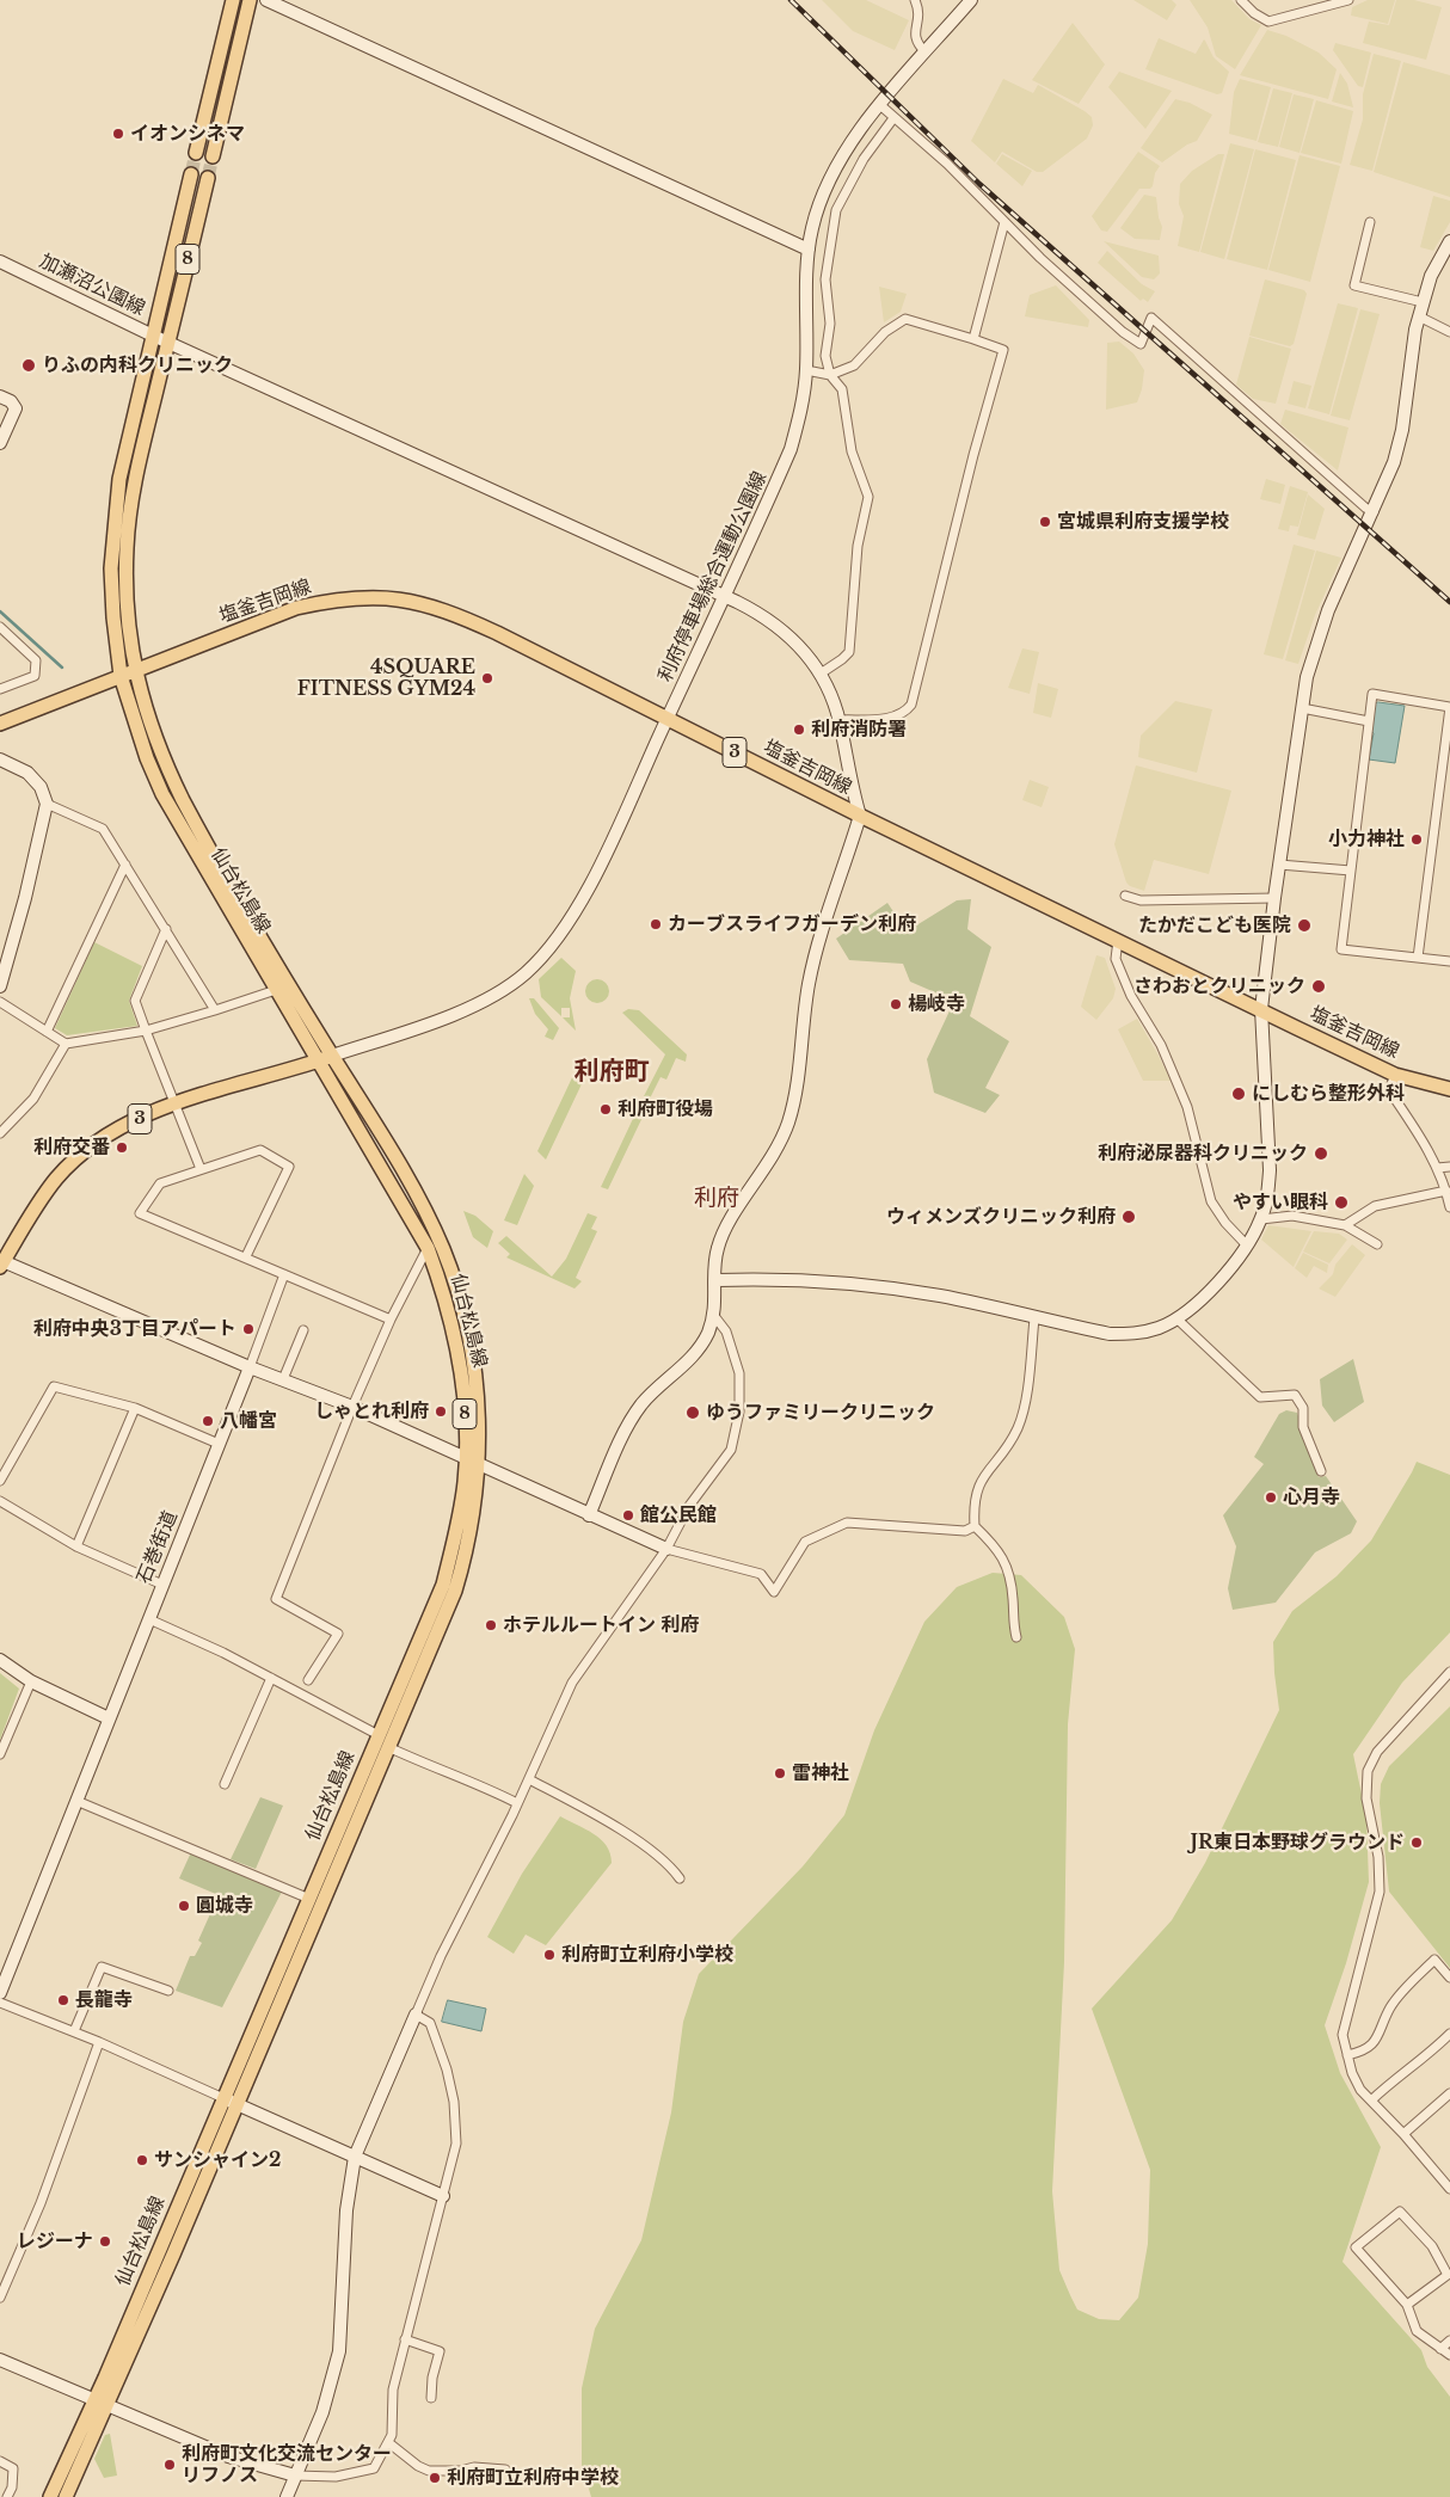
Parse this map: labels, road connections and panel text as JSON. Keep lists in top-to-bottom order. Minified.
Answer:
{"streets":{"main road":["8","塩釜吉岡線","3","仙台松島線"],"street":["加瀬沼公園線","利府停車場総合運動公園線","石巻街道"]},"crossings":[["8","加瀬沼公園線"],["8","仙台松島線"],["加瀬沼公園線","利府停車場総合運動公園線"],["加瀬沼公園線","塩釜吉岡線"],["加瀬沼公園線","仙台松島線"],["利府停車場総合運動公園線","塩釜吉岡線"],["利府停車場総合運動公園線","3"],["利府停車場総合運動公園線","仙台松島線"],["塩釜吉岡線","仙台松島線"],["3","仙台松島線"]],"districts":["利府町","利府"],"places":["イオンシネマ","りふの内科クリニック","宮城県利府支援学校","4SQUARE FITNESS GYM24","利府消防署","小力神社","カーブスライフガーデン利府","たかだこども医院","さわおとクリニック","楊岐寺","にしむら整形外科","利府町役場","利府交番","利府泌尿器科クリニック","やすい眼科","ウィメンズクリニック利府","利府中央3丁目アパート","しゃとれ利府","ゆうファミリークリニック","八幡宮","心月寺","館公民館","ホテルルートイン 利府","雷神社","JR東日本野球グラウンド","圓城寺","利府町立利府小学校","長龍寺","サンシャイン2","レジーナ","利府町文化交流センター リフノス","利府町立利府中学校"]}
